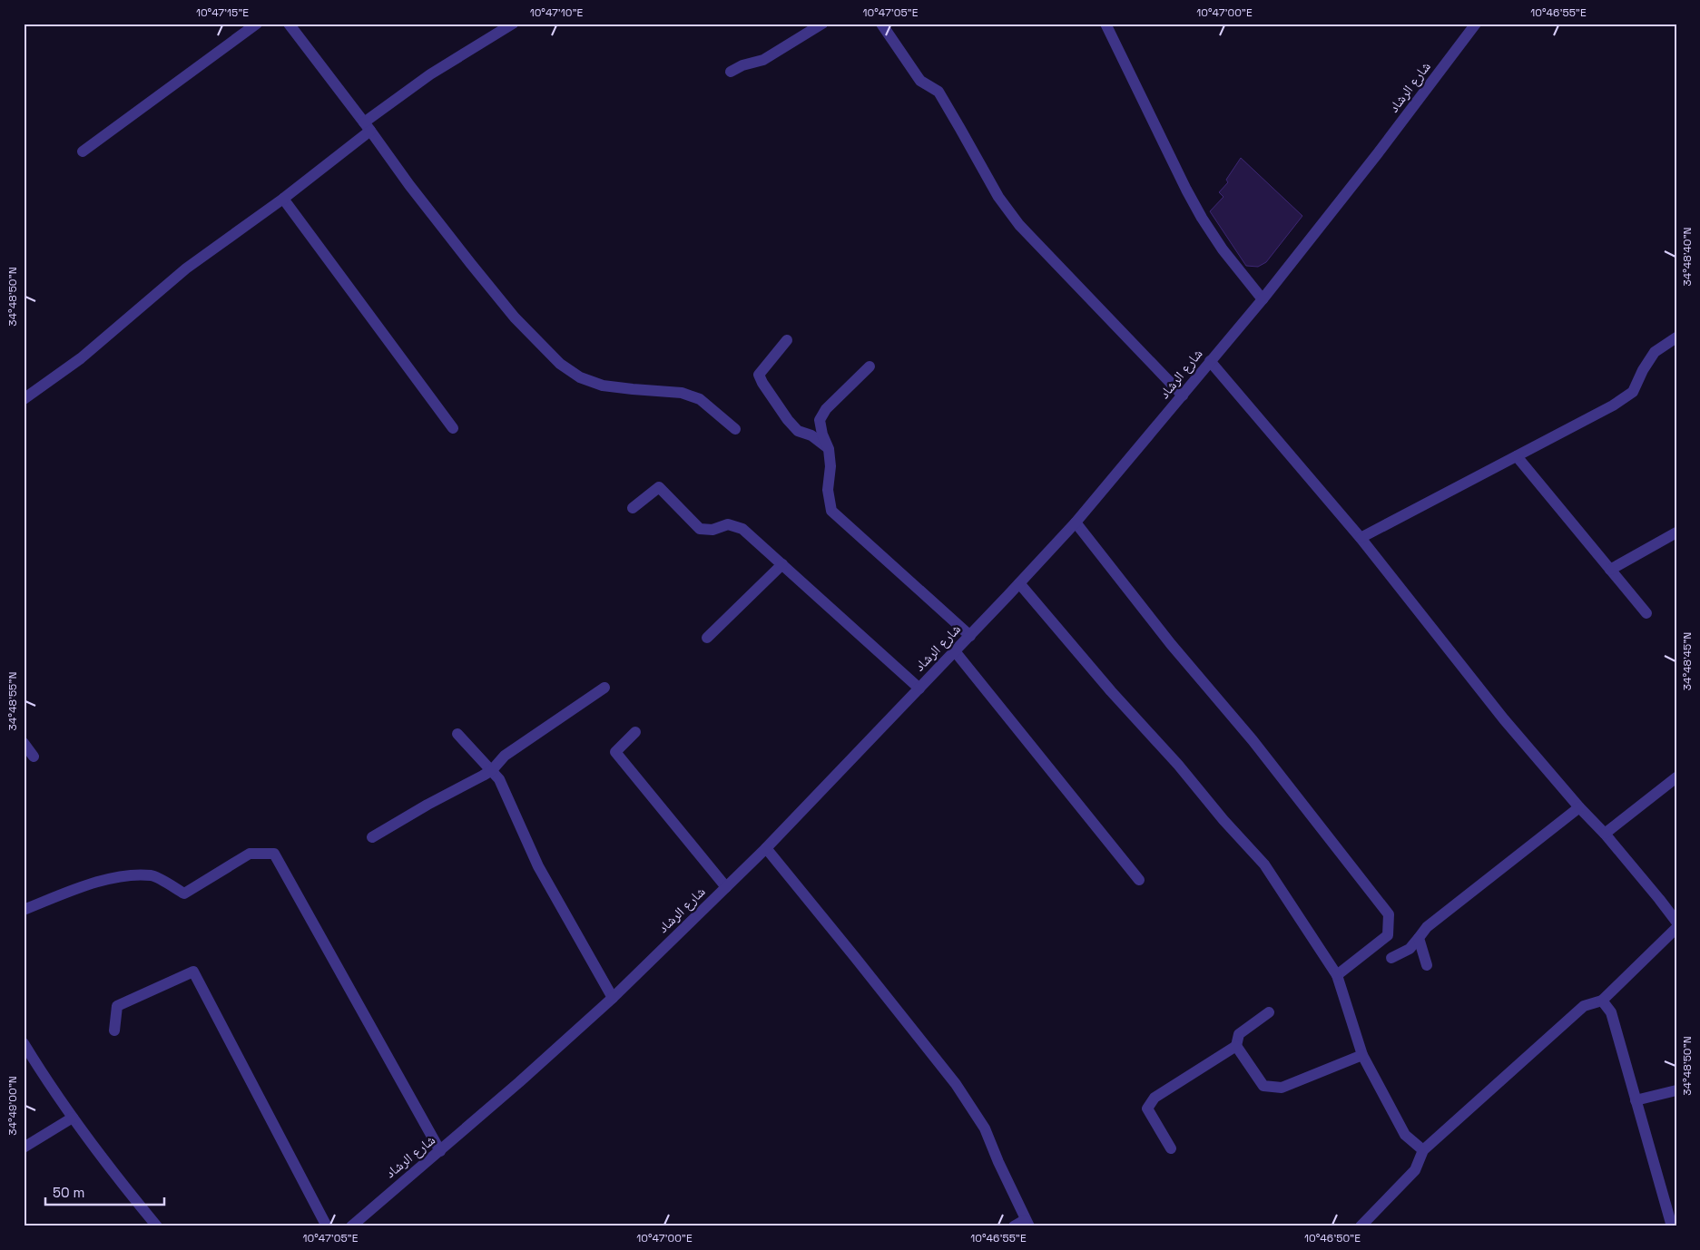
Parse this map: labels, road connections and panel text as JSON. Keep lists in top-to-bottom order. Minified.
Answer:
{"streets":{"street":["شارع الرشاد"]},"scale_bar":"50 m","coordinates":["10°47'15\"E","10°47'10\"E","10°47'05\"E","10°47'00\"E","10°46'55\"E","34°48'40\"N","34°48'50\"N","34°48'45\"N","34°48'55\"N","34°49'00\"N","10°46'50\"E"]}
